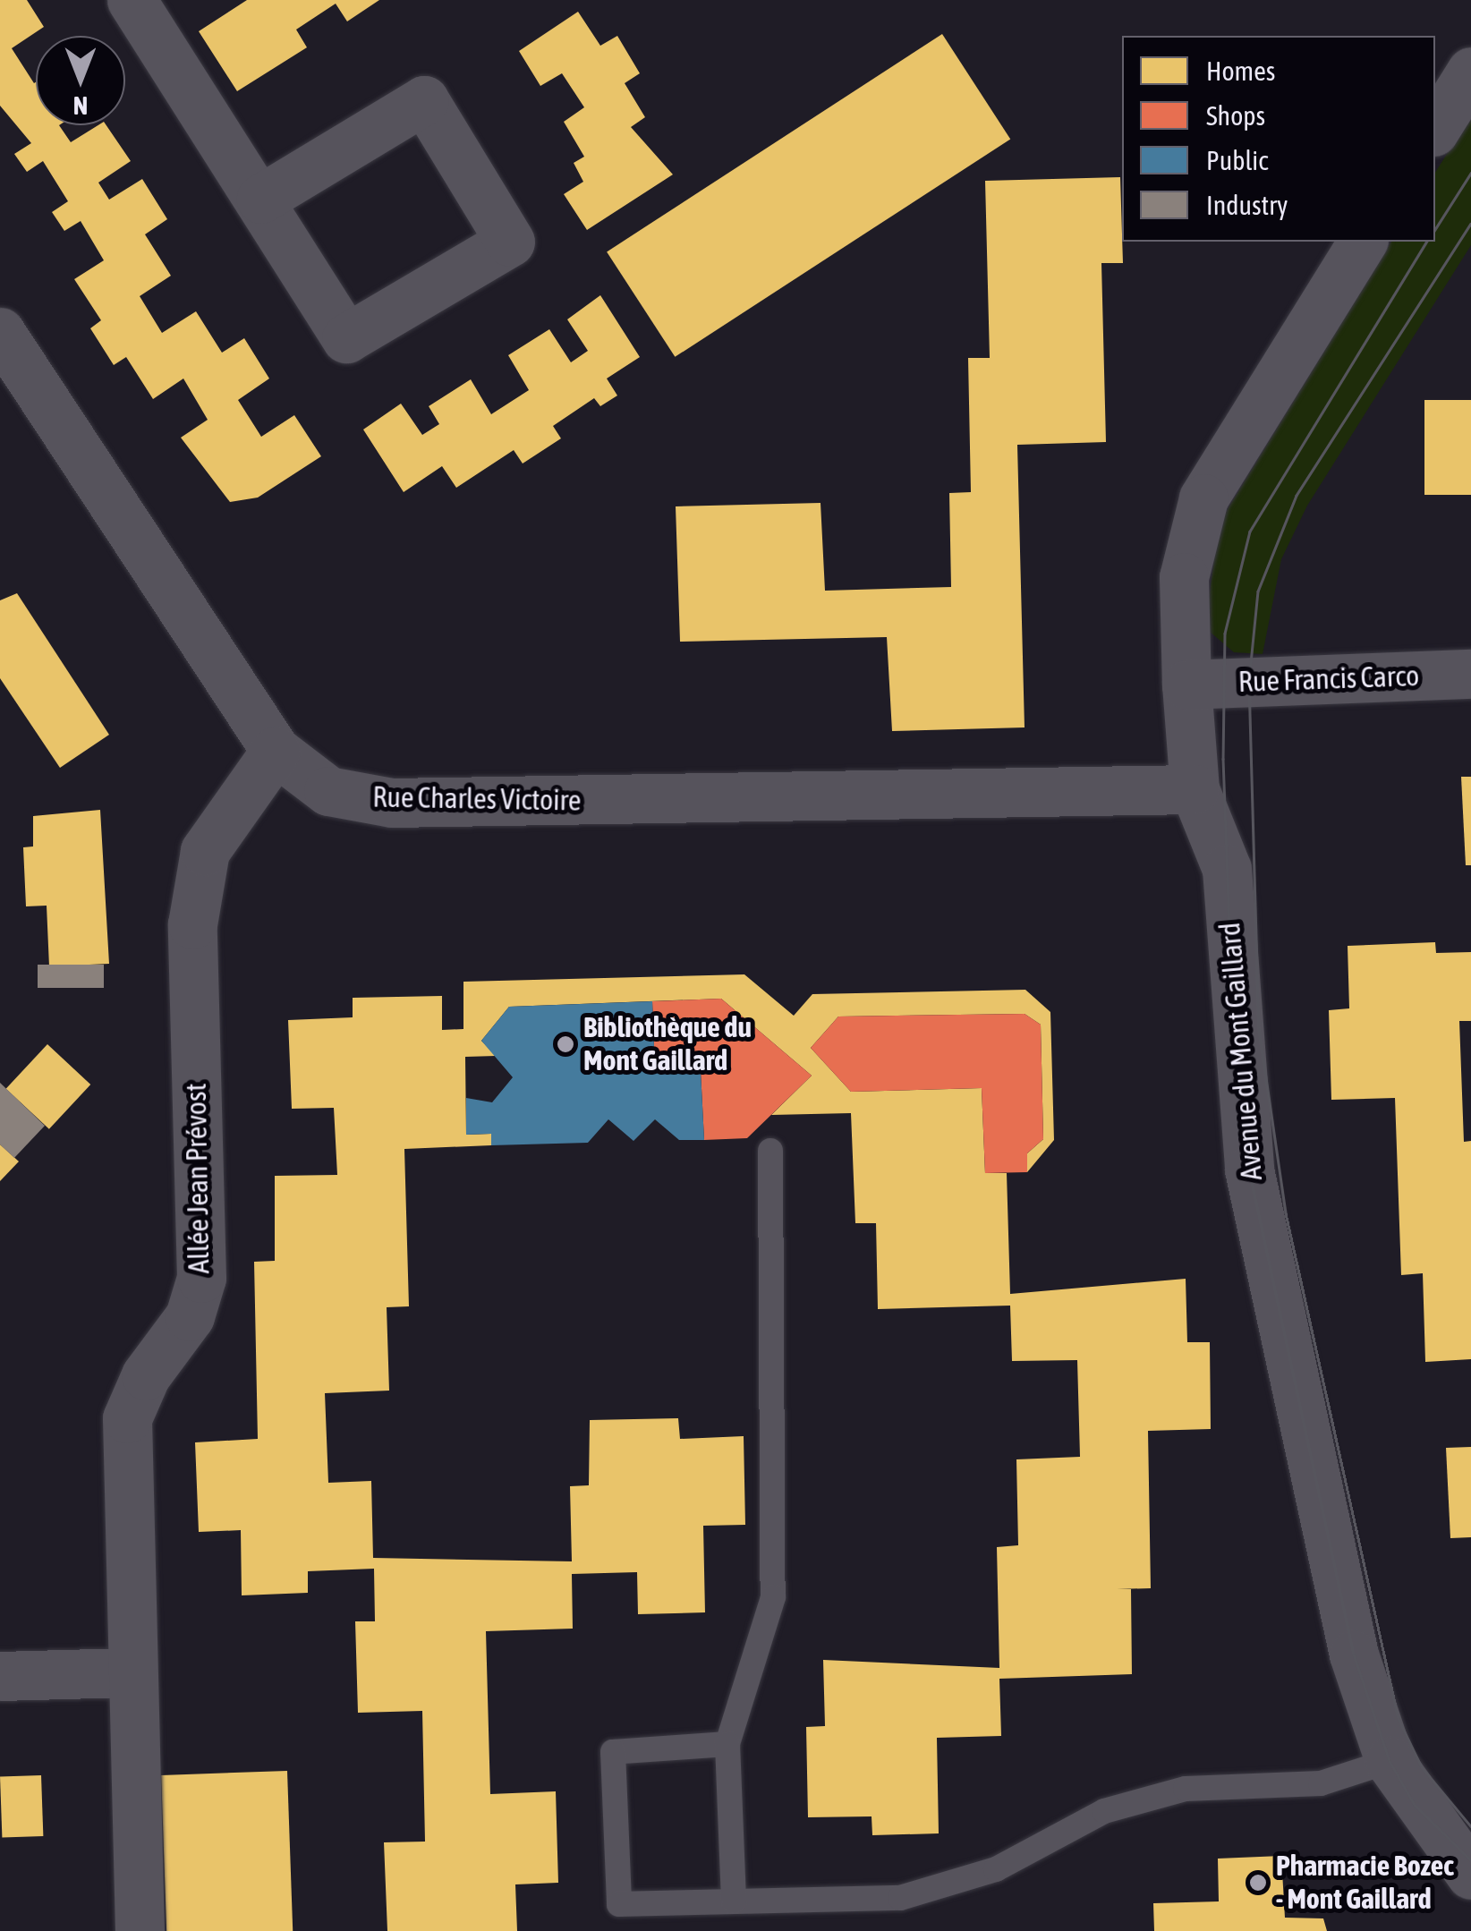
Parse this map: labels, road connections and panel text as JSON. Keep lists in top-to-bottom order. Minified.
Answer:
{"streets":{"street":["Rue Francis Carco","Rue Charles Victoire","Avenue du Mont Gaillard","Allée Jean Prévost"]},"crossings":[["Rue Francis Carco","Avenue du Mont Gaillard"],["Rue Charles Victoire","Avenue du Mont Gaillard"],["Rue Charles Victoire","Allée Jean Prévost"]],"places":["Bibliothèque du Mont Gaillard","Pharmacie Bozec - Mont Gaillard"],"legend":["Homes","Shops","Public","Industry"],"north":"bottom"}
